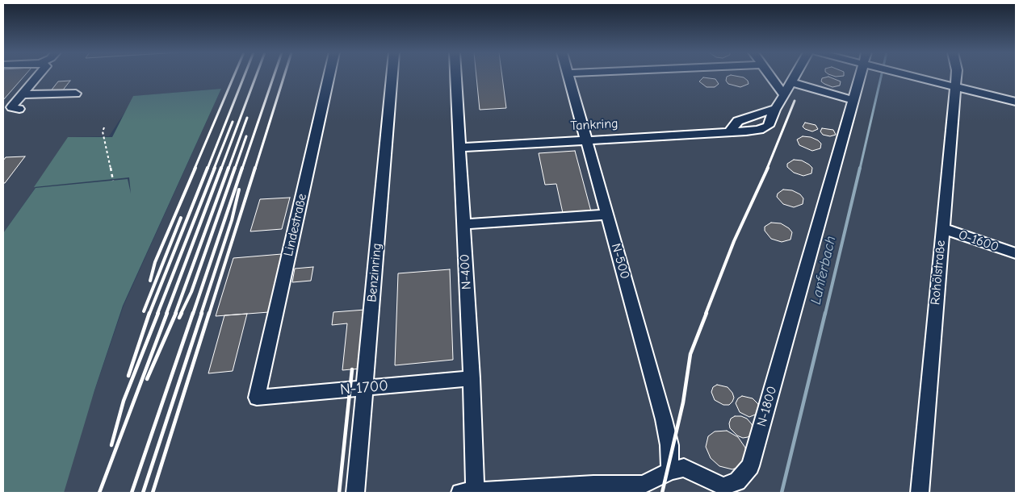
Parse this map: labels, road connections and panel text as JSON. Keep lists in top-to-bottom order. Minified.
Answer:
{"streets":{"lane":["Tankring","Lindestraße","O-1600","N-500","N-400","Benzinring","Rohölstraße","N-1700","N-1800"]},"crossings":[["Tankring","N-500"],["Tankring","N-400"],["Lindestraße","N-1700"],["O-1600","Rohölstraße"],["N-500","N-1800"],["N-400","N-1700"],["N-400","N-1800"],["Benzinring","N-1700"]],"water":["Lanferbach"]}
